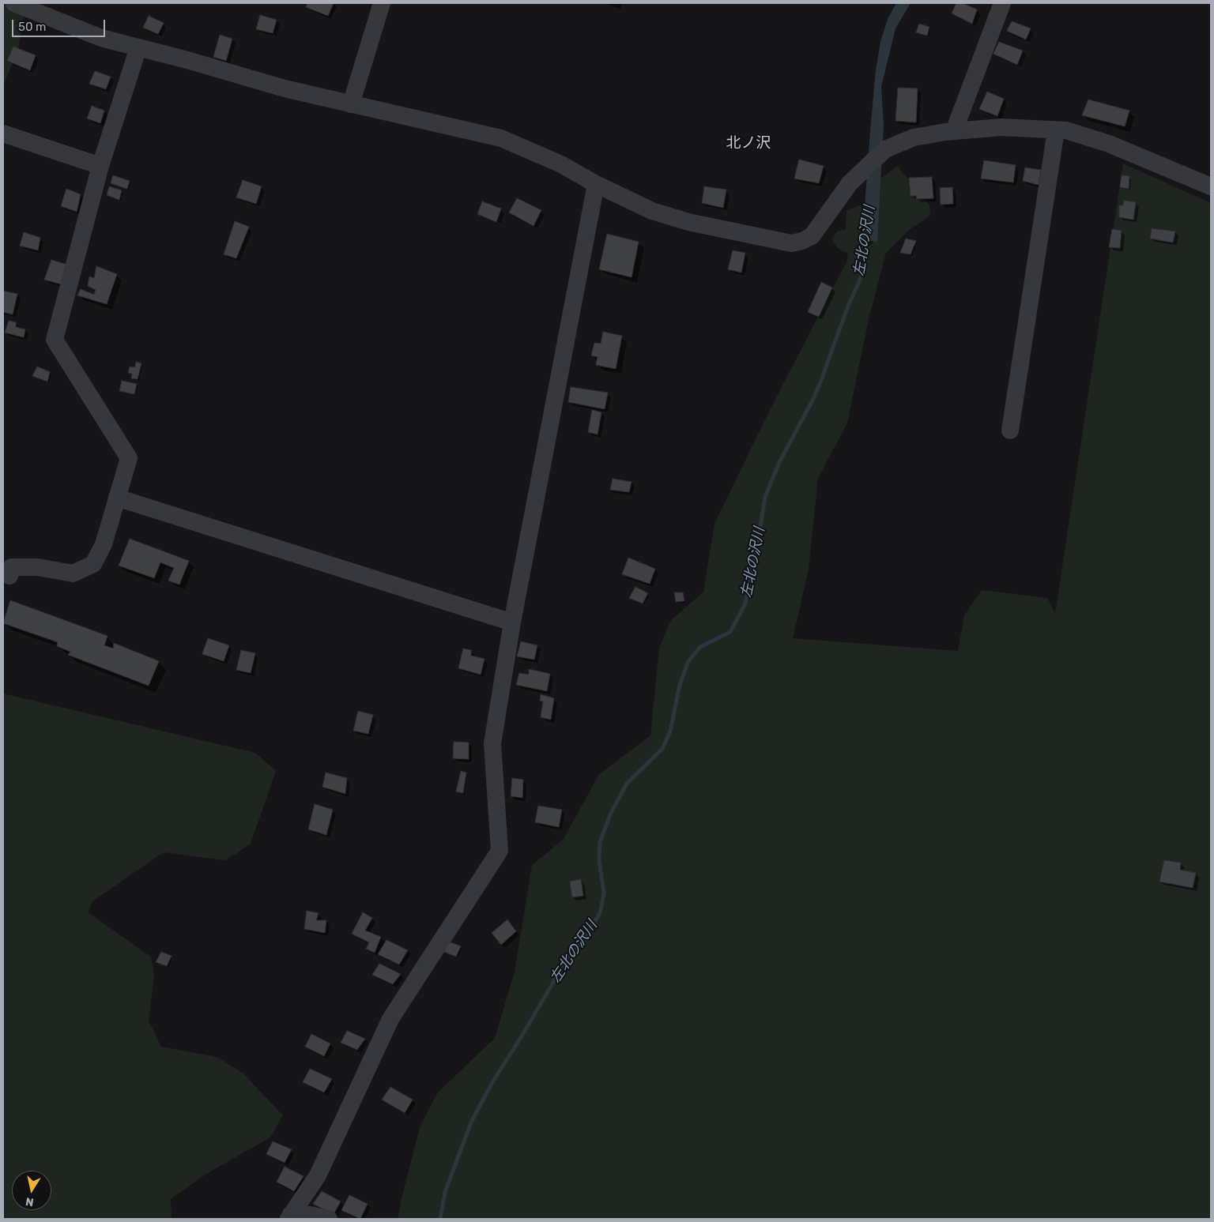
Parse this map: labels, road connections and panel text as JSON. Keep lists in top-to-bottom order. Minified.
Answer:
{"districts":["北ノ沢"],"water":["左北の沢川"],"scale_bar":"50 m","north":"bottom"}
